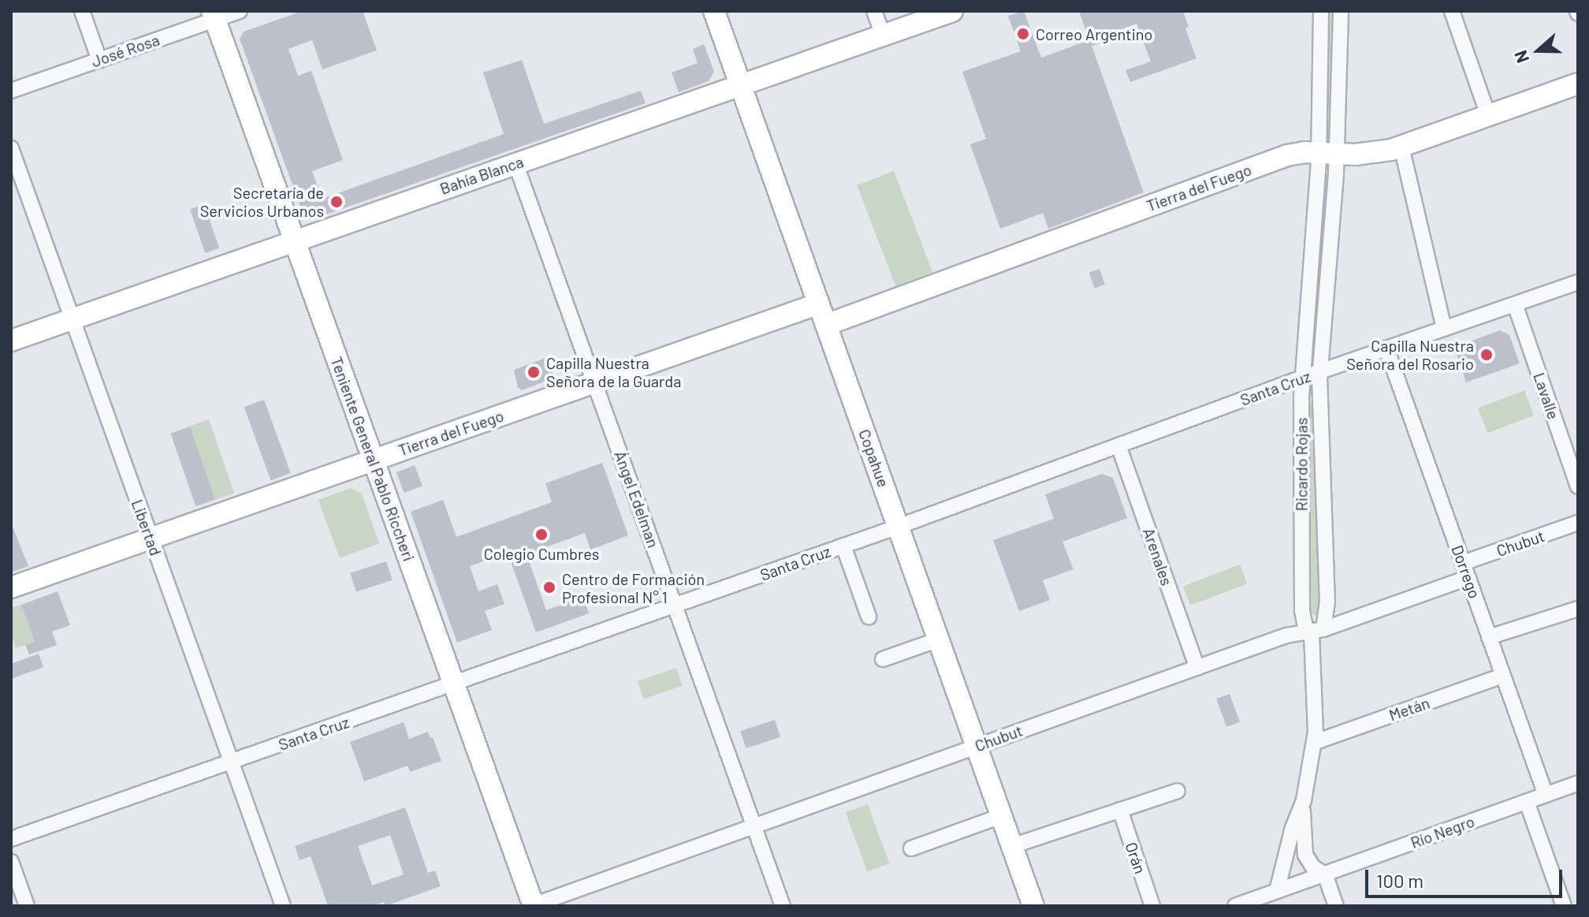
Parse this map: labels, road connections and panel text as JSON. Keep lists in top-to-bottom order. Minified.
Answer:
{"streets":{"street":["José Rosa","Bahía Blanca","Tierra del Fuego","Santa Cruz","Lavalle","Copahue","Teniente General Pablo Riccheri","Ricardo Rojas","Ángel Edelman","Libertad","Chubut","Arenales","Dorrego","Metán","Río Negro","Orán"]},"crossings":[["José Rosa","Teniente General Pablo Riccheri"],["Bahía Blanca","Copahue"],["Bahía Blanca","Teniente General Pablo Riccheri"],["Bahía Blanca","Ángel Edelman"],["Bahía Blanca","Libertad"],["Tierra del Fuego","Copahue"],["Tierra del Fuego","Teniente General Pablo Riccheri"],["Tierra del Fuego","Ricardo Rojas"],["Tierra del Fuego","Ángel Edelman"],["Tierra del Fuego","Libertad"],["Santa Cruz","Lavalle"],["Santa Cruz","Copahue"],["Santa Cruz","Teniente General Pablo Riccheri"],["Santa Cruz","Ricardo Rojas"],["Santa Cruz","Ángel Edelman"],["Santa Cruz","Libertad"],["Santa Cruz","Arenales"],["Santa Cruz","Dorrego"],["Copahue","Chubut"],["Teniente General Pablo Riccheri","Chubut"],["Ricardo Rojas","Chubut"],["Ricardo Rojas","Metán"],["Ricardo Rojas","Río Negro"],["Ángel Edelman","Chubut"],["Chubut","Arenales"],["Chubut","Dorrego"],["Dorrego","Metán"],["Dorrego","Río Negro"]],"places":["Correo Argentino","Secretaría de Servicios Urbanos","Capilla Nuestra Señora del Rosario","Capilla Nuestra Señora de la Guarda","Colegio Cumbres","Centro de Formación Profesional N° 1"],"scale_bar":"100 m","north":"left"}
